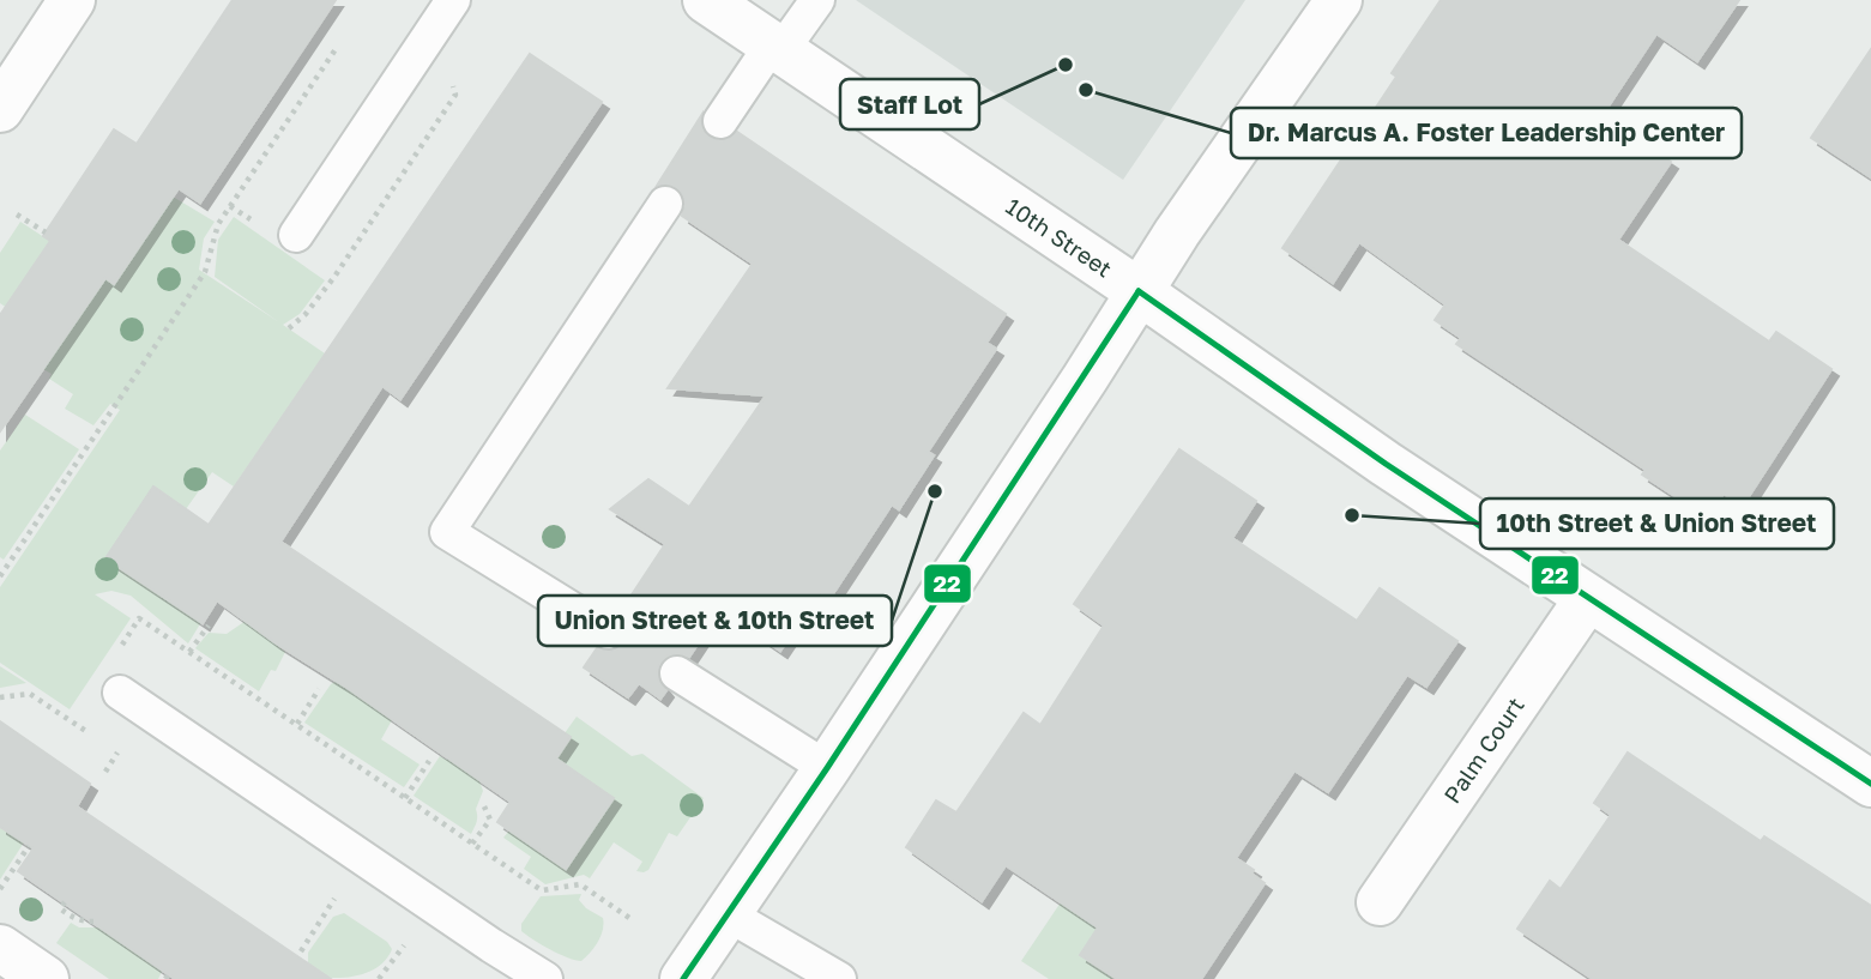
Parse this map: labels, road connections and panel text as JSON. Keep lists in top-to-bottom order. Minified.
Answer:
{"streets":{"street":["10th Street","Palm Court"]},"crossings":[["10th Street","Palm Court"]],"places":["Staff Lot","Dr. Marcus A. Foster Leadership Center","Union Street & 10th Street","10th Street & Union Street"],"lines":["transit line 22"]}
